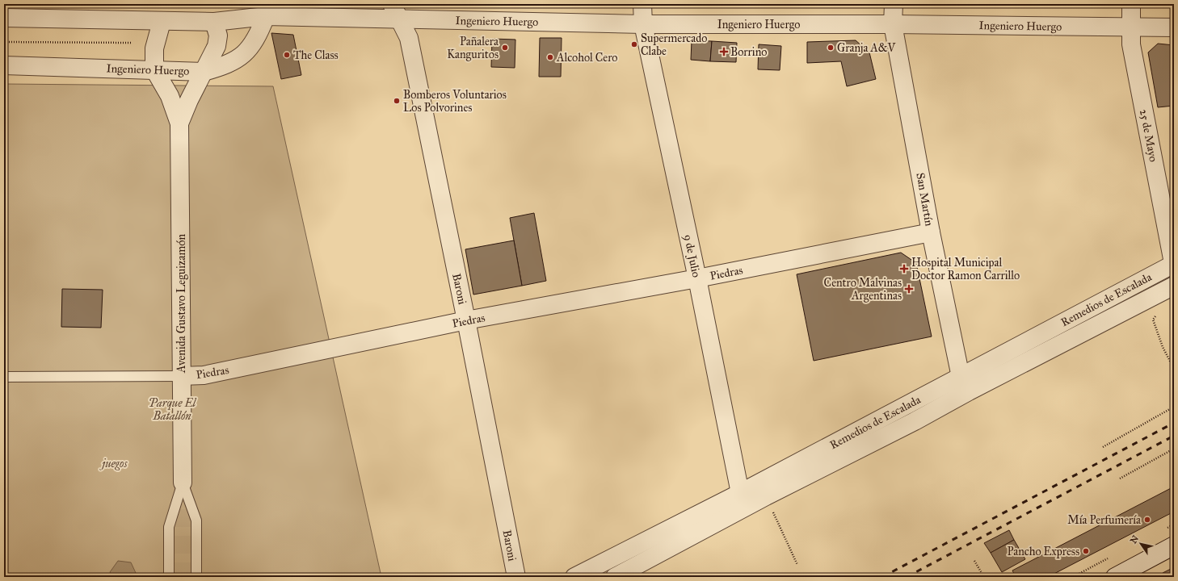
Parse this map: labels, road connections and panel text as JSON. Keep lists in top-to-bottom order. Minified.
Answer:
{"streets":{"street":["Ingeniero Huergo","25 de Mayo","San Martín","9 de Julio","Piedras","Baroni","Remedios de Escalada","Avenida Gustavo Leguizamón"]},"crossings":[["Ingeniero Huergo","25 de Mayo"],["Ingeniero Huergo","San Martín"],["Ingeniero Huergo","9 de Julio"],["Ingeniero Huergo","Baroni"],["25 de Mayo","Remedios de Escalada"],["San Martín","Piedras"],["San Martín","Remedios de Escalada"],["9 de Julio","Piedras"],["9 de Julio","Remedios de Escalada"],["Piedras","Baroni"],["Piedras","Avenida Gustavo Leguizamón"]],"parks":["Parque El Batallón","juegos"],"places":{"other":["Supermercado Clabe","Pañalera Kanguritos","Granja A&V","The Class","Alcohol Cero","Bomberos Voluntarios Los Polvorines","Mía Perfumería","Pancho Express"],"health":["Borrino","Hospital Municipal Doctor Ramon Carrillo","Centro Malvinas Argentinas"]},"north":"top left"}
